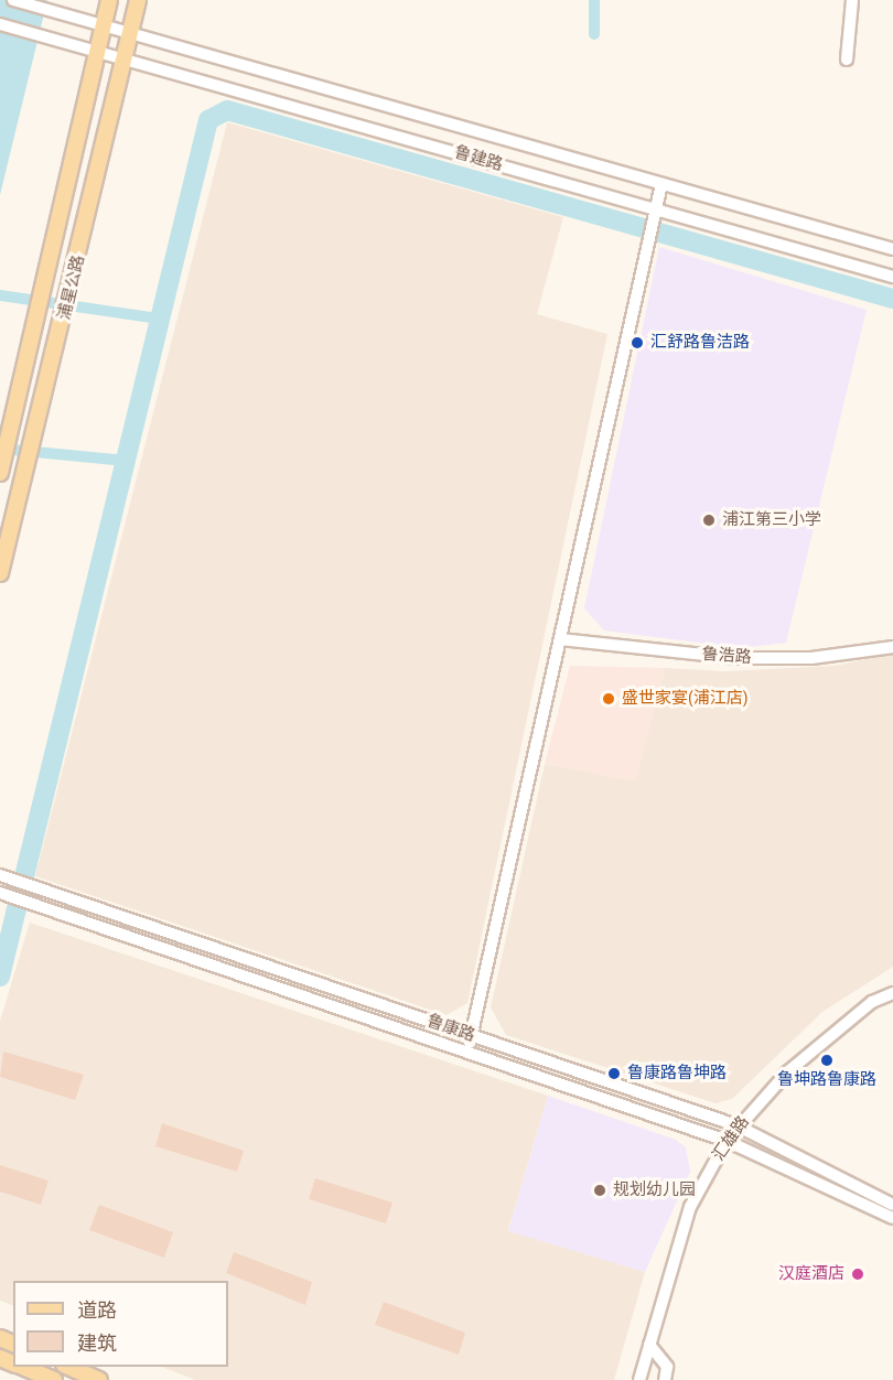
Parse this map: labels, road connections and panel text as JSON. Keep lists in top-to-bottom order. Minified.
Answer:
{"streets":{"main road":["浦星公路"],"street":["鲁建路","鲁浩路","鲁康路","汇雄路"]},"crossings":[["鲁建路","浦星公路"],["鲁康路","汇雄路"]],"places":["汇舒路鲁洁路","浦江第三小学","盛世家宴(浦江店)","鲁坤路鲁康路","鲁康路鲁坤路","规划幼儿园","汉庭酒店"],"legend":["道路","建筑"]}
